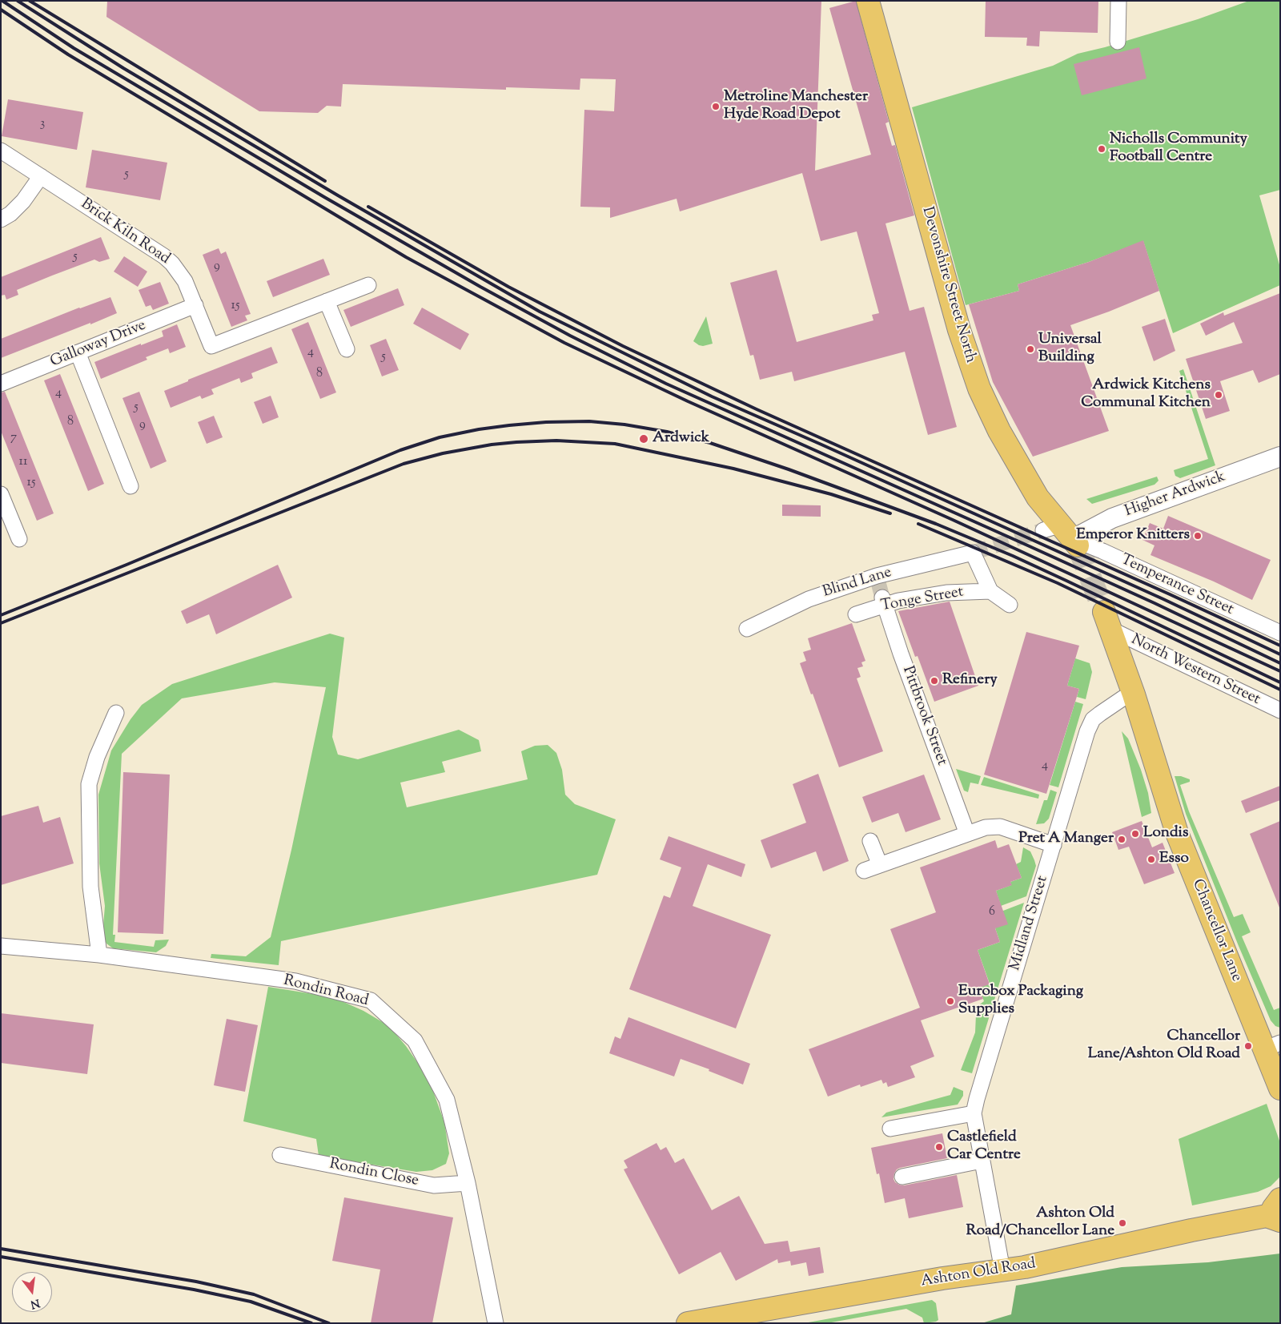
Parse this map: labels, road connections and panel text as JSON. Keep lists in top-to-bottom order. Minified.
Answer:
{"streets":{"highway":["Devonshire Street North","Chancellor Lane","Ashton Old Road"],"street":["Brick Kiln Road","Galloway Drive","Higher Ardwick","Blind Lane","Temperance Street","Tonge Street","North Western Street","Pittbrook Street","Midland Street","Rondin Road","Rondin Close"]},"crossings":[["Brick Kiln Road","Galloway Drive"],["Devonshire Street North","Higher Ardwick"],["Devonshire Street North","Temperance Street"],["Higher Ardwick","Temperance Street"],["Blind Lane","Tonge Street"],["Tonge Street","Pittbrook Street"],["North Western Street","Chancellor Lane"],["Midland Street","Chancellor Lane"],["Midland Street","Ashton Old Road"],["Rondin Road","Rondin Close"]],"places":["Metroline Manchester Hyde Road Depot","Nicholls Community Football Centre","Universal Building","Ardwick Kitchens Communal Kitchen","Ardwick","Emperor Knitters","Refinery","Londis","Pret A Manger","Esso","Eurobox Packaging Supplies","Chancellor Lane/Ashton Old Road","Castlefield Car Centre","Ashton Old Road/Chancellor Lane"],"house_numbers":["3","5","5","9","15","4","5","8","4","5","8","9","7","11","15","4","6"],"north":"bottom"}
